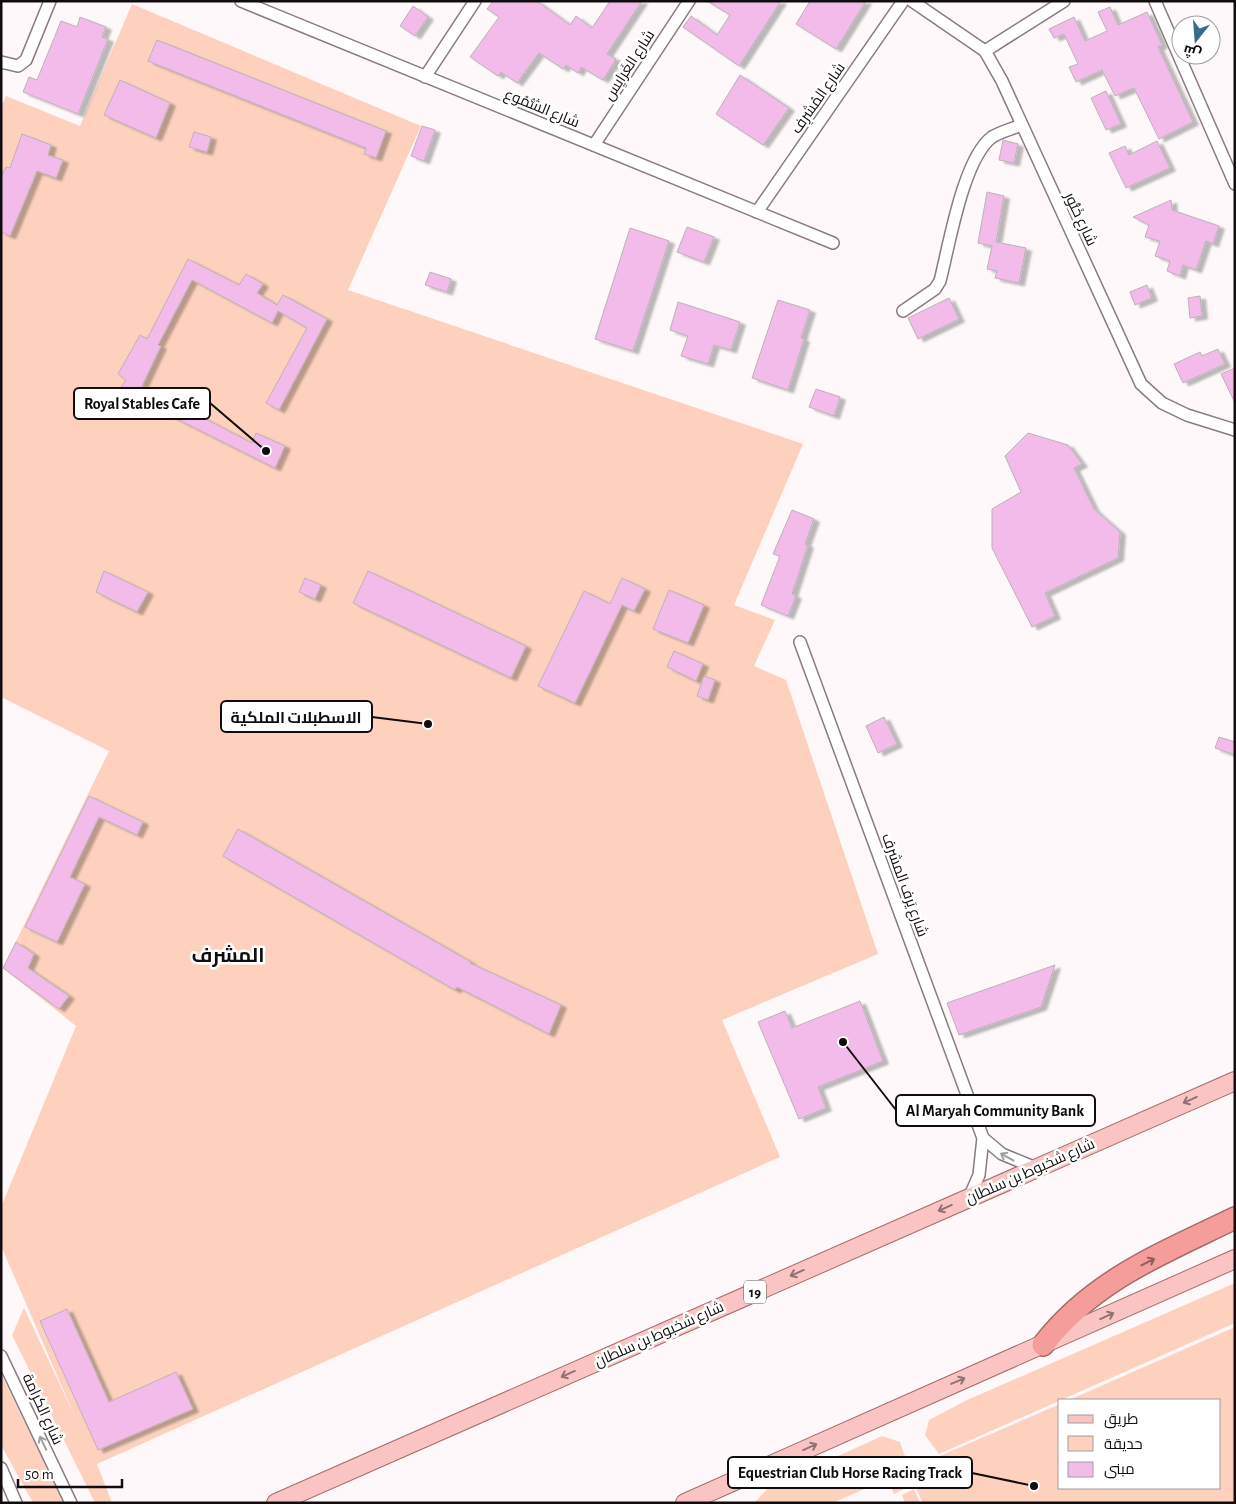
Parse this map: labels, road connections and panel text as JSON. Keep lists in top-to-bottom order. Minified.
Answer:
{"streets":{"main road":["شارع شخبوط بن سلطان","19"],"street":["شارع الغَرايِس","شارع المُشرِف","شارع الشُّمُوع","شارع خَنُّور","شارع يَرف المشرف","شارع الكرامة"]},"crossings":[["شارع الغَرايِس","شارع الشُّمُوع"],["شارع المُشرِف","شارع الشُّمُوع"],["شارع يَرف المشرف","شارع شخبوط بن سلطان"]],"one_way":["شارع شخبوط بن سلطان","شارع الكرامة"],"districts":["المشرف"],"places":["Royal Stables Cafe","الاسطبلات الملكية","Al Maryah Community Bank","Equestrian Club Horse Racing Track"],"legend":["طريق","حديقة","مبنى"],"scale_bar":"50 m","north":"bottom"}
